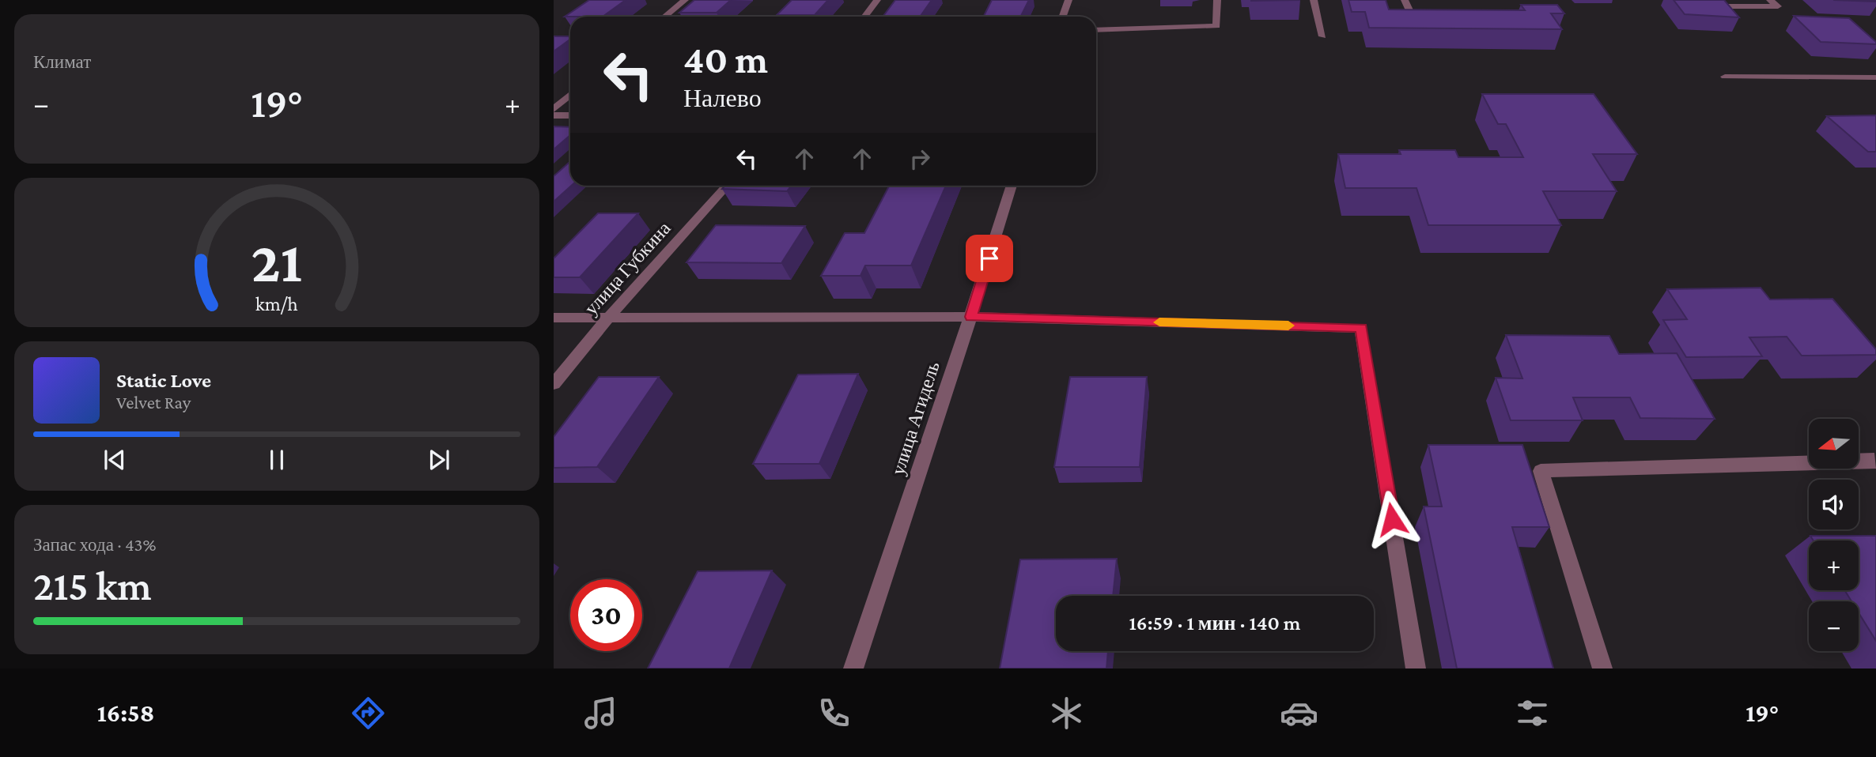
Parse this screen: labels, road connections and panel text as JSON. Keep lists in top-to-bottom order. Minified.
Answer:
{"streets":{"street":["улица Губкина","улица Агидель"]},"north":"left","page":{"tile":["Климат",["Запас хода · 43%","215 km"]],"turn":["40 m","Налево"],"heat":["−","19°","+"],"song":["Static Love","Velvet Ray"],"map_buttons":["+","−"],"limit":"30","trip":"16:59 · 1 мин · 140 m","tabs":["16:58","19°"],"gauge":["21","km/h"]}}
